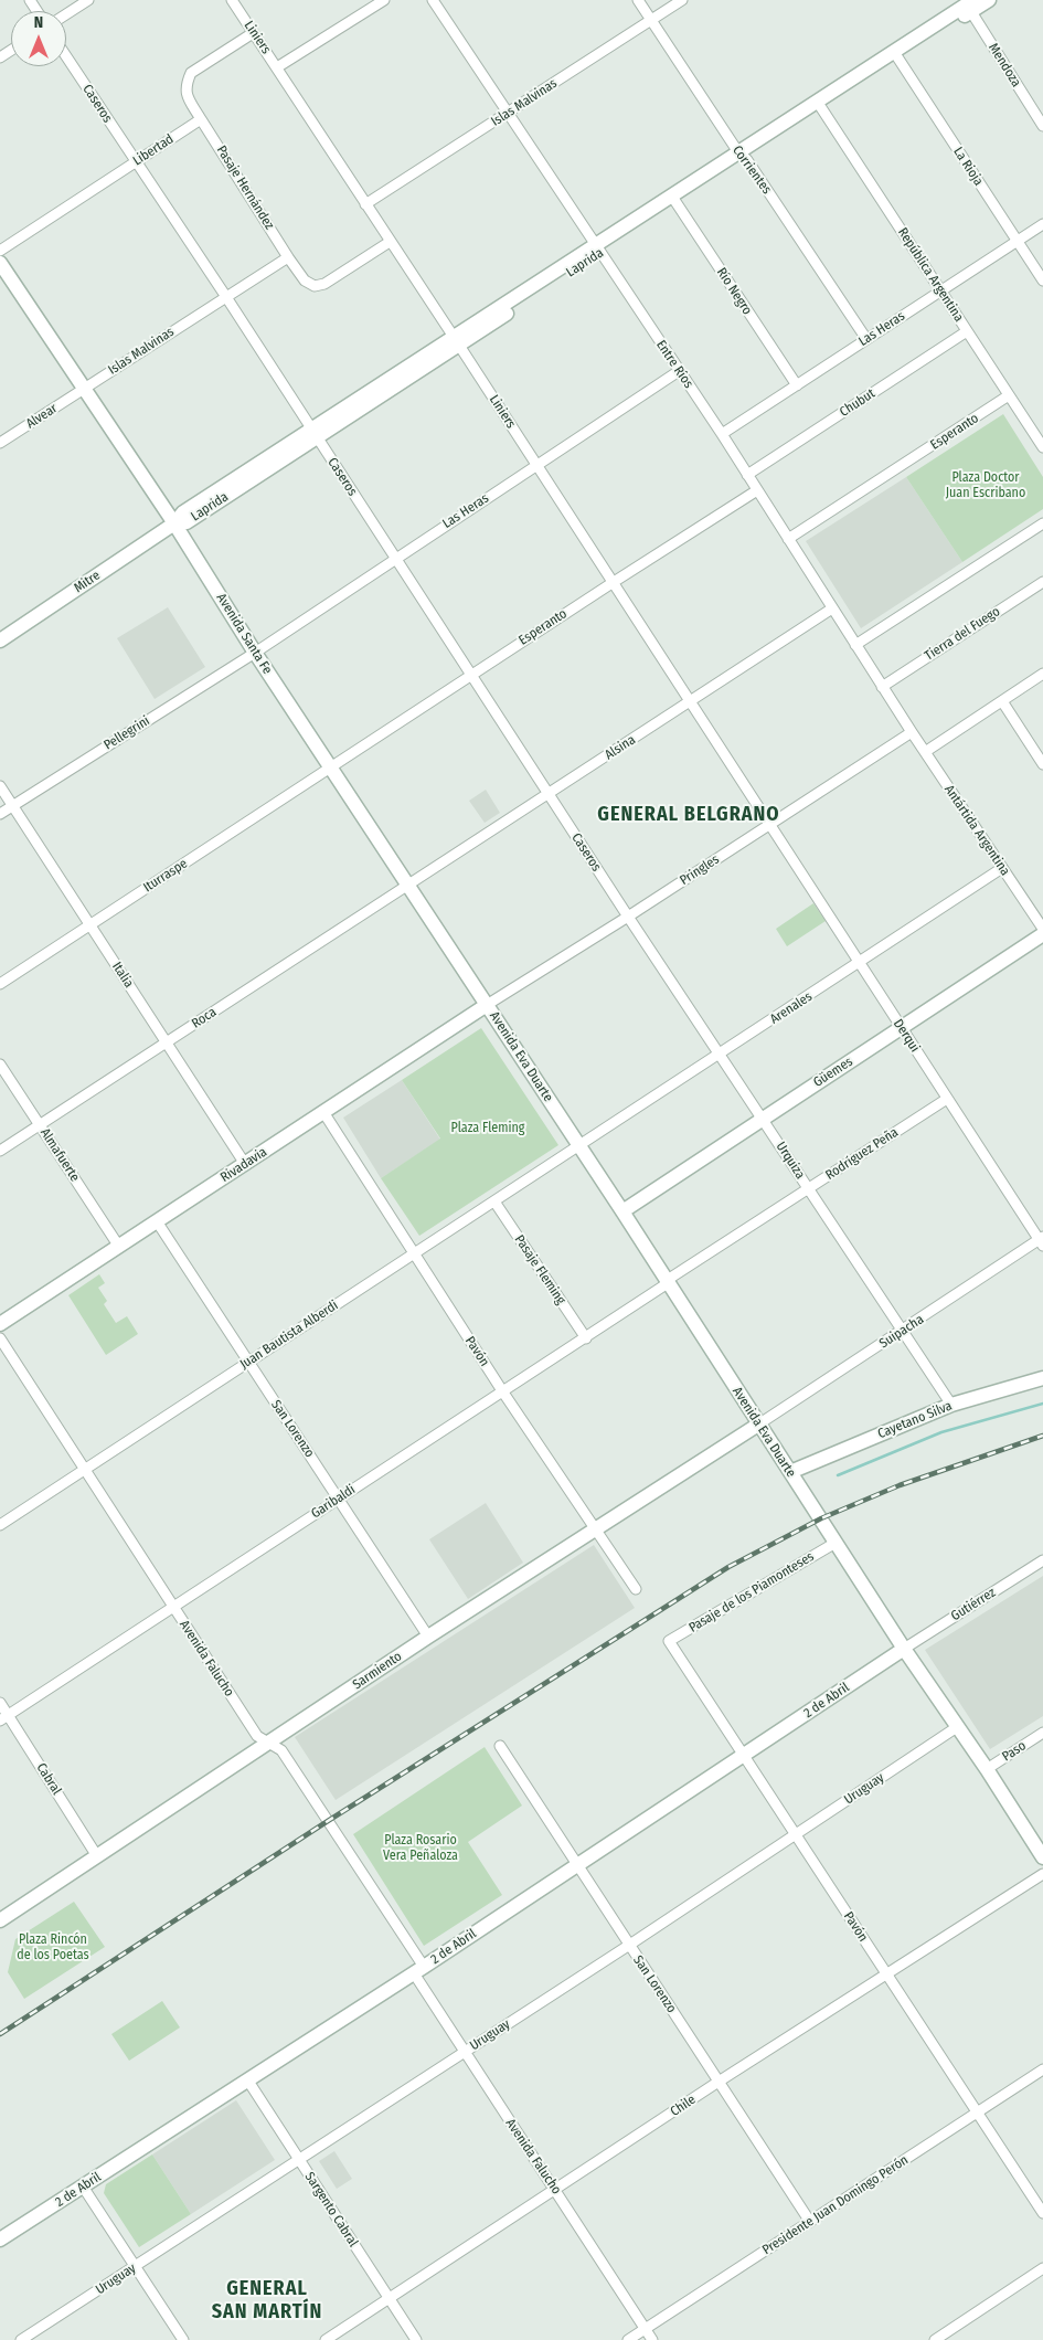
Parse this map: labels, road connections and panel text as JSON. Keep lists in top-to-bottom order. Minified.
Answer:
{"streets":{"main road":["Laprida","Mitre","Avenida Santa Fe","Avenida Eva Duarte","Güemes","Rivadavia","Cayetano Silva","Sarmiento","2 de Abril"],"street":["Liniers","Mendoza","Islas Malvinas","Caseros","Libertad","La Rioja","Corrientes","Pasaje Hernández","República Argentina","Río Negro","Las Heras","Entre Ríos","Chubut","Alvear","Esperanto","Tierra del Fuego","Pellegrini","Alsina","Antártida Argentina","Pringles","Iturraspe","Italia","Arenales","Roca","Derqui","Rodríguez Peña","Almafuerte","Urquiza","Pasaje Fleming","Suipacha","Juan Bautista Alberdi","Pavón","San Lorenzo","Garibaldi","Pasaje de los Piamonteses","Gutiérrez","Avenida Falucho","Paso","Cabral","Uruguay","Chile","Presidente Juan Domingo Perón","Sargento Cabral"]},"crossings":[["Liniers","Islas Malvinas"],["Liniers","Laprida"],["Liniers","Las Heras"],["Liniers","Esperanto"],["Liniers","Alsina"],["Liniers","Pringles"],["Liniers","Derqui"],["Mendoza","Laprida"],["Islas Malvinas","Caseros"],["Islas Malvinas","Corrientes"],["Islas Malvinas","Pasaje Hernández"],["Islas Malvinas","Entre Ríos"],["Islas Malvinas","Alvear"],["Islas Malvinas","Avenida Santa Fe"],["Caseros","Libertad"],["Caseros","Laprida"],["Caseros","Las Heras"],["Caseros","Esperanto"],["Caseros","Alsina"],["Caseros","Pringles"],["Caseros","Urquiza"],["Libertad","Pasaje Hernández"],["La Rioja","Laprida"],["La Rioja","Las Heras"],["Corrientes","Laprida"],["Corrientes","Las Heras"],["Laprida","República Argentina"],["Laprida","Río Negro"],["Laprida","Entre Ríos"],["Laprida","Mitre"],["Laprida","Avenida Santa Fe"],["República Argentina","Las Heras"],["República Argentina","Chubut"],["República Argentina","Esperanto"],["Río Negro","Las Heras"],["Las Heras","Entre Ríos"],["Las Heras","Avenida Santa Fe"],["Las Heras","Pellegrini"],["Entre Ríos","Chubut"],["Entre Ríos","Esperanto"],["Entre Ríos","Tierra del Fuego"],["Entre Ríos","Alsina"],["Entre Ríos","Antártida Argentina"],["Entre Ríos","Pringles"],["Alvear","Avenida Santa Fe"],["Esperanto","Avenida Santa Fe"],["Esperanto","Iturraspe"],["Mitre","Avenida Santa Fe"],["Avenida Santa Fe","Pellegrini"],["Avenida Santa Fe","Alsina"],["Avenida Santa Fe","Pringles"],["Avenida Santa Fe","Iturraspe"],["Avenida Santa Fe","Roca"],["Avenida Santa Fe","Avenida Eva Duarte"],["Avenida Santa Fe","Rivadavia"],["Pellegrini","Italia"],["Alsina","Roca"],["Antártida Argentina","Pringles"],["Antártida Argentina","Arenales"],["Pringles","Derqui"],["Pringles","Avenida Eva Duarte"],["Pringles","Urquiza"],["Pringles","Rivadavia"],["Iturraspe","Italia"],["Italia","Roca"],["Italia","Rivadavia"],["Arenales","Derqui"],["Arenales","Avenida Eva Duarte"],["Arenales","Urquiza"],["Arenales","Juan Bautista Alberdi"],["Roca","Almafuerte"],["Derqui","Güemes"],["Derqui","Rodríguez Peña"],["Derqui","Suipacha"],["Avenida Eva Duarte","Güemes"],["Avenida Eva Duarte","Rodríguez Peña"],["Avenida Eva Duarte","Rivadavia"],["Avenida Eva Duarte","Suipacha"],["Avenida Eva Duarte","Juan Bautista Alberdi"],["Avenida Eva Duarte","Cayetano Silva"],["Avenida Eva Duarte","Garibaldi"],["Avenida Eva Duarte","Pasaje de los Piamonteses"],["Avenida Eva Duarte","Gutiérrez"],["Avenida Eva Duarte","Sarmiento"],["Avenida Eva Duarte","2 de Abril"],["Avenida Eva Duarte","Paso"],["Avenida Eva Duarte","Uruguay"],["Güemes","Urquiza"],["Rodríguez Peña","Urquiza"],["Rodríguez Peña","Garibaldi"],["Almafuerte","Rivadavia"],["Urquiza","Suipacha"],["Urquiza","Cayetano Silva"],["Rivadavia","Pavón"],["Rivadavia","San Lorenzo"],["Pasaje Fleming","Juan Bautista Alberdi"],["Pasaje Fleming","Garibaldi"],["Suipacha","Sarmiento"],["Juan Bautista Alberdi","Pavón"],["Juan Bautista Alberdi","San Lorenzo"],["Juan Bautista Alberdi","Avenida Falucho"],["Pavón","Garibaldi"],["Pavón","Pasaje de los Piamonteses"],["Pavón","Sarmiento"],["Pavón","2 de Abril"],["Pavón","Uruguay"],["Pavón","Chile"],["Pavón","Presidente Juan Domingo Perón"],["San Lorenzo","Garibaldi"],["San Lorenzo","Sarmiento"],["San Lorenzo","2 de Abril"],["San Lorenzo","Uruguay"],["San Lorenzo","Chile"],["San Lorenzo","Presidente Juan Domingo Perón"],["Garibaldi","Avenida Falucho"],["Garibaldi","Cabral"],["Gutiérrez","2 de Abril"],["Avenida Falucho","Sarmiento"],["Avenida Falucho","2 de Abril"],["Avenida Falucho","Uruguay"],["Avenida Falucho","Chile"],["Avenida Falucho","Presidente Juan Domingo Perón"],["Sarmiento","Cabral"],["2 de Abril","Sargento Cabral"],["Uruguay","Sargento Cabral"],["Chile","Sargento Cabral"]],"districts":["GENERAL BELGRANO","GENERAL SAN MARTÍN"],"parks":["Plaza Doctor Juan Escribano","Plaza Fleming","Plaza Rosario Vera Peñaloza","Plaza Rincón de los Poetas"],"north":"top"}
